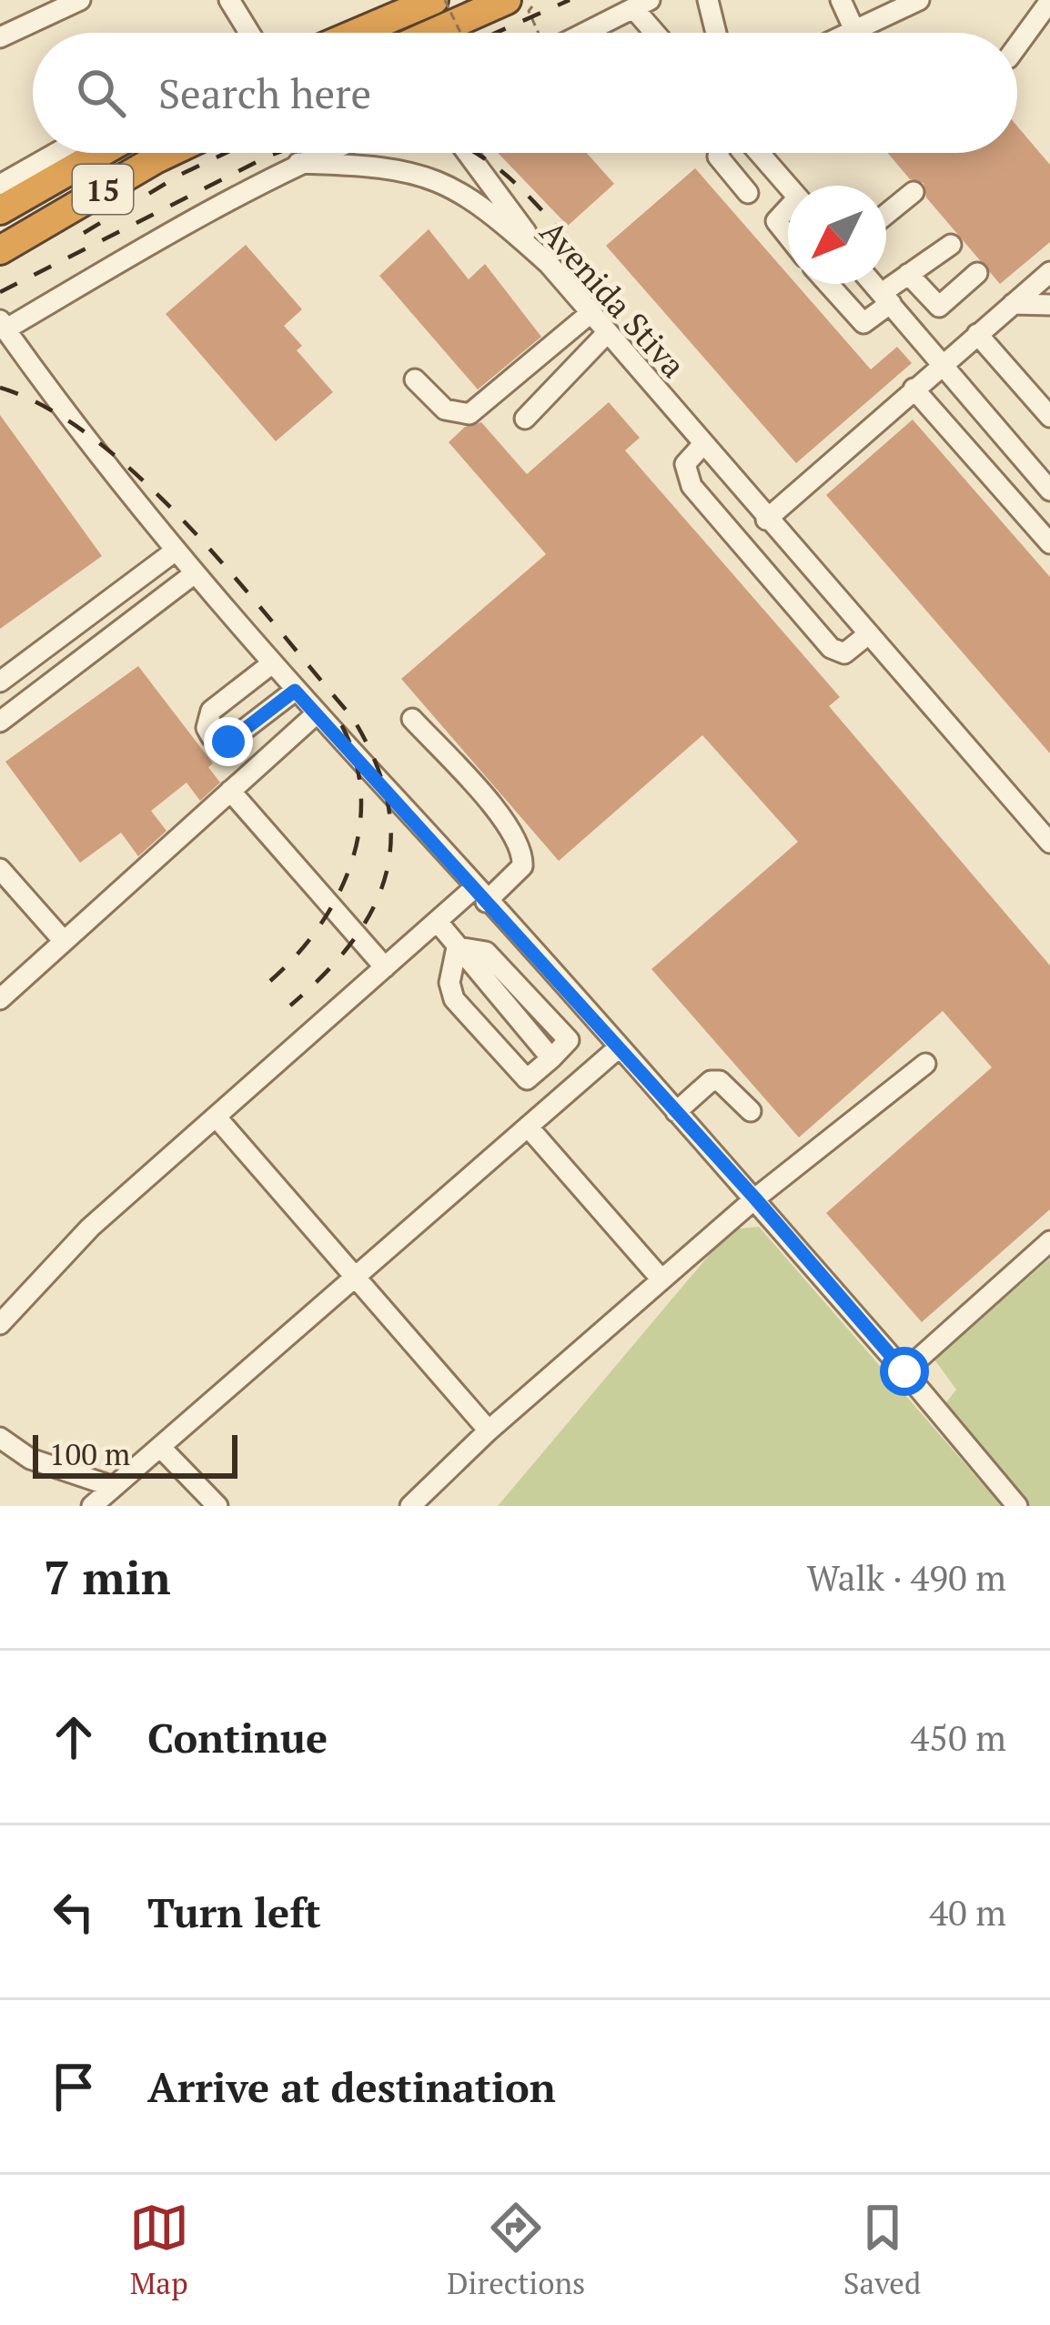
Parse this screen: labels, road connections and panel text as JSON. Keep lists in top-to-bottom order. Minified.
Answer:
{"streets":{"highway":["15"],"street":["Avenida Stiva"]},"scale_bar":"100 m","north":"bottom left","page":{"search":"Search here","scale":"100 m","heading":["7 min","Walk · 490 m"],"list":[["Continue","450 m"],["Turn left","40 m"],"Arrive at destination"],"nav":["Map","Directions","Saved"]}}
